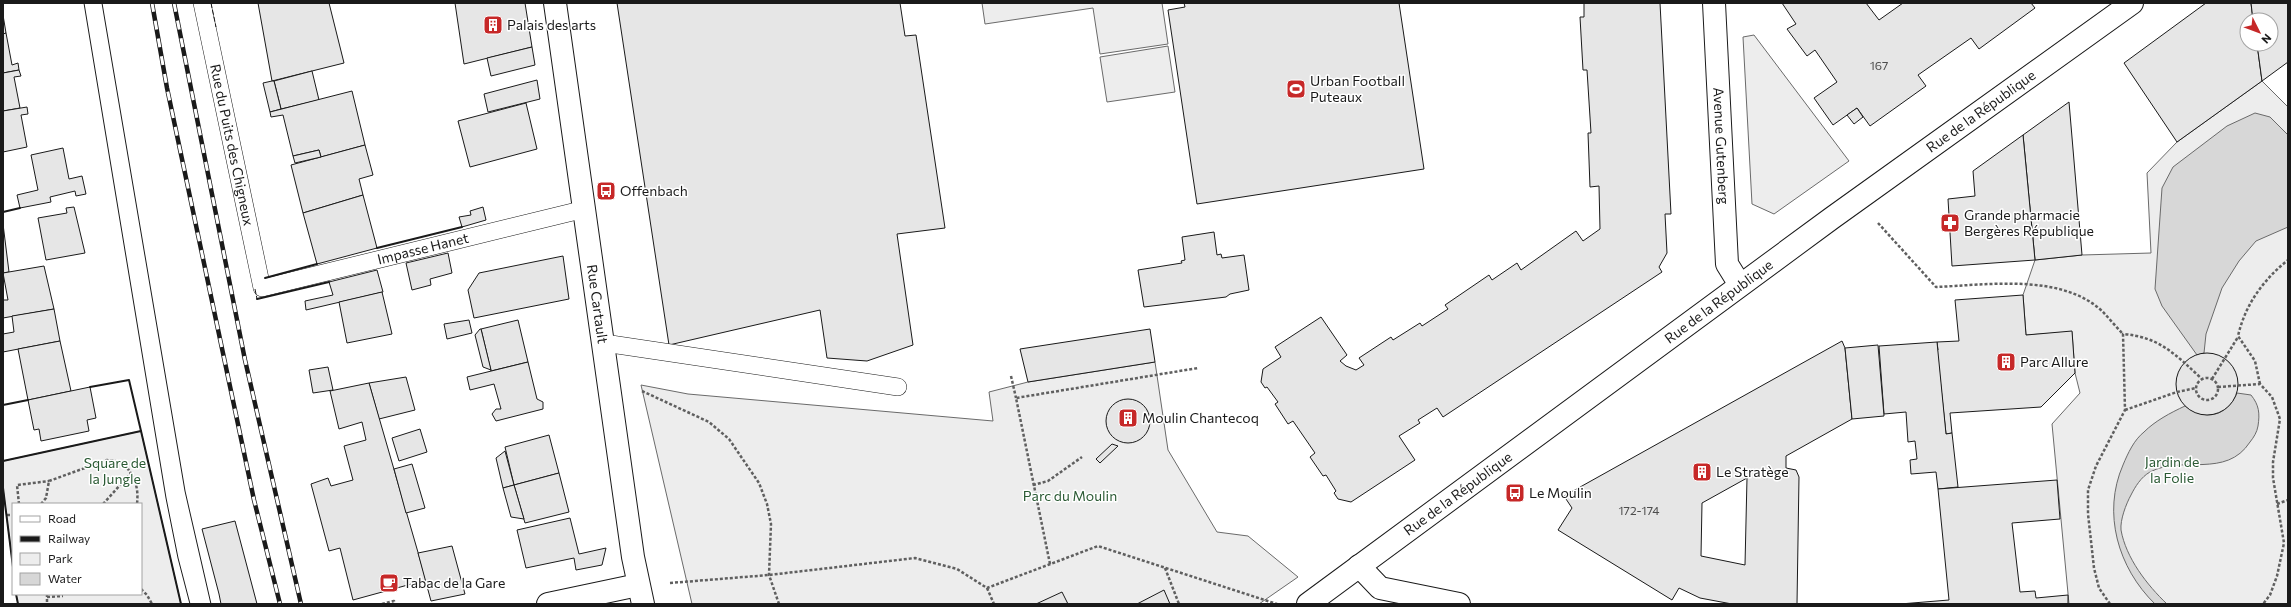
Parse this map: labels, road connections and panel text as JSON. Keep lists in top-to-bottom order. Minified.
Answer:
{"streets":{"street":["Rue de la République","Avenue Gutenberg","Rue Cartault"],"lane":["Rue du Puits des Chigneux","Impasse Hanet"]},"crossings":[["Rue de la République","Avenue Gutenberg"],["Rue du Puits des Chigneux","Impasse Hanet"],["Impasse Hanet","Rue Cartault"]],"parks":["Jardin de la Folie","Square de la Jungle","Parc du Moulin"],"places":{"building":["Palais des arts","Parc Allure","Moulin Chantecoq","Le Stratège"],"sports":["Urban Football Puteaux"],"bus stop":["Offenbach","Le Moulin"],"pharmacy":["Grande pharmacie Bergères République"],"cafe":["Tabac de la Gare"]},"house_numbers":["167","172-174"],"legend":["Road","Railway","Park","Water"],"north":"bottom right"}
